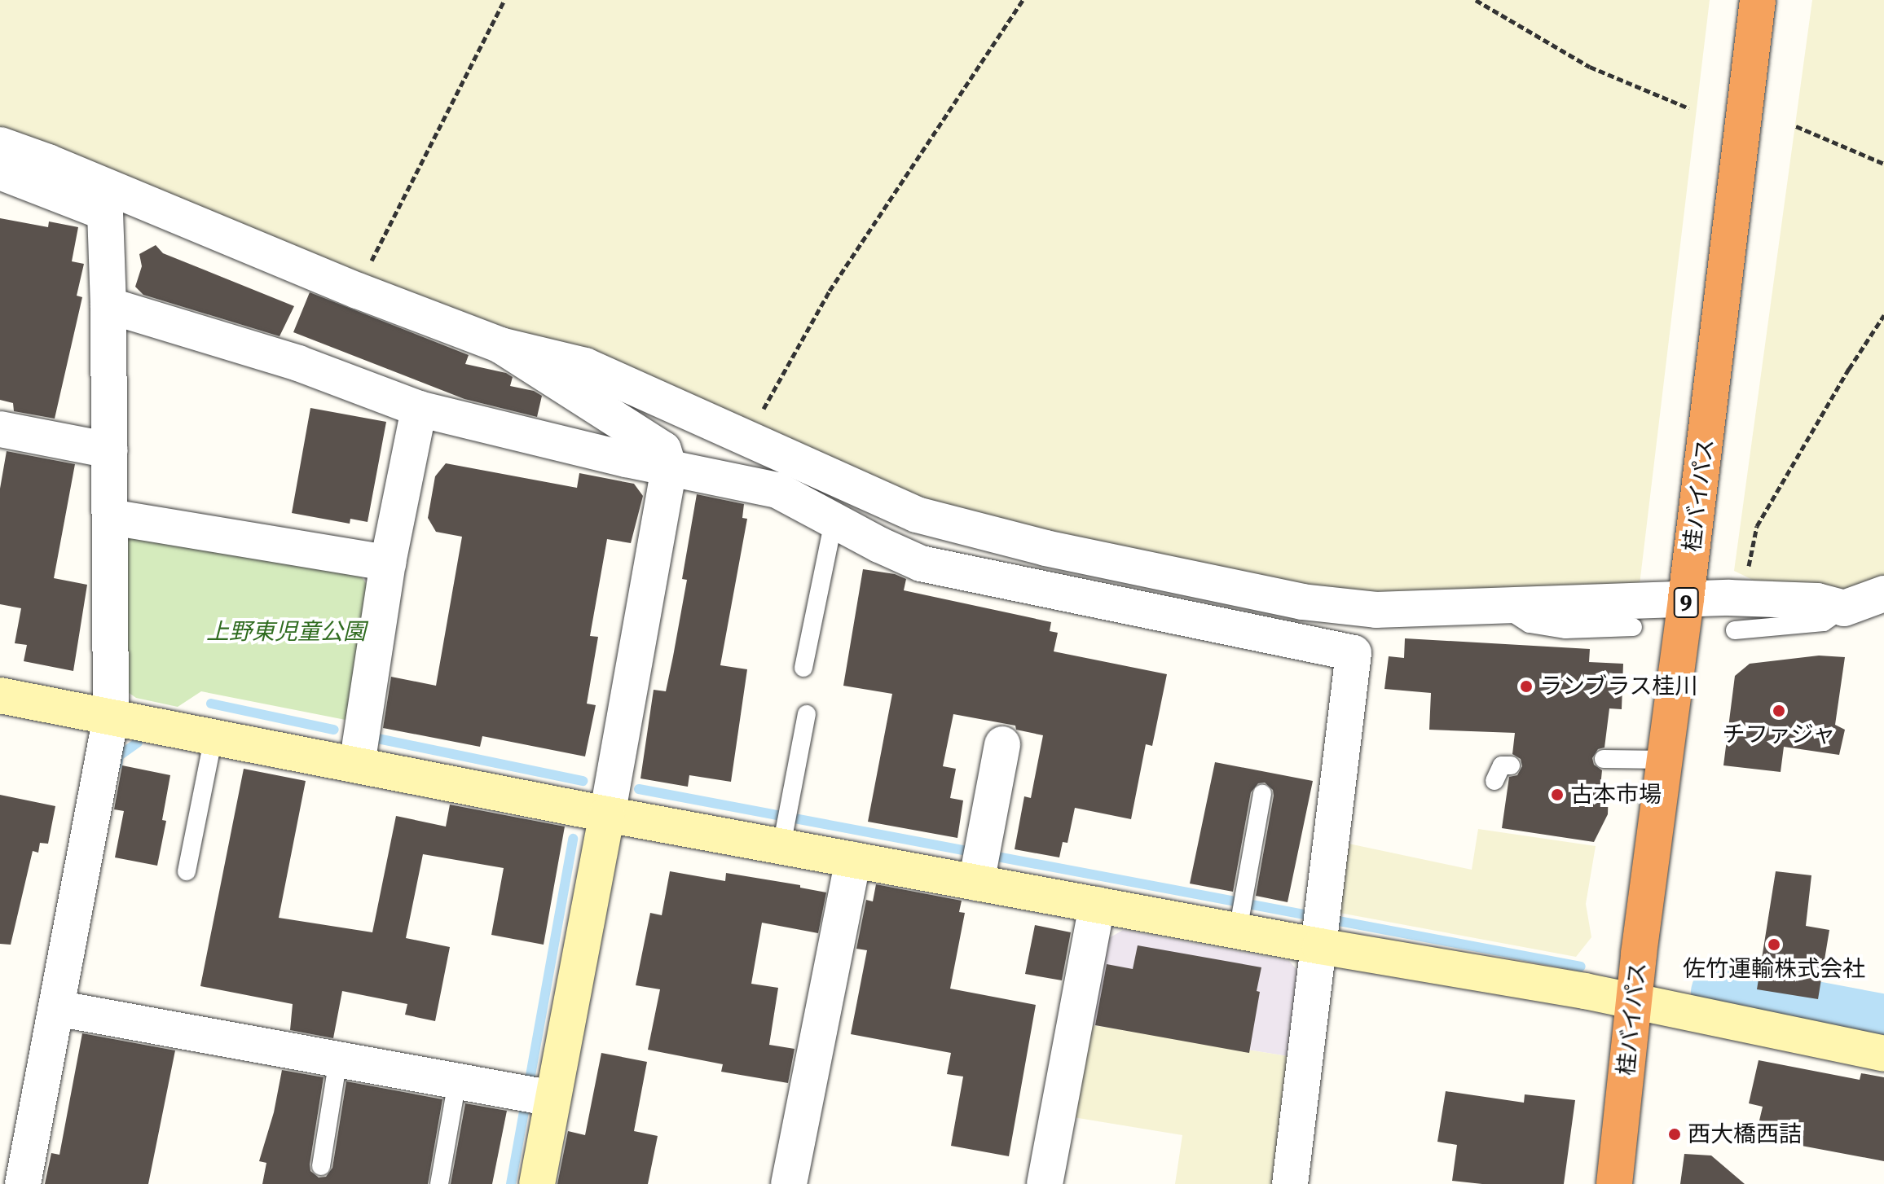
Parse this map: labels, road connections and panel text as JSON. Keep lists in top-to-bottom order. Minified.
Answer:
{"streets":{"highway":["桂バイパス","9"]},"parks":["上野東児童公園"],"places":["ランブラス桂川","チファジャ","古本市場","佐竹運輸株式会社","西大橋西詰"]}
